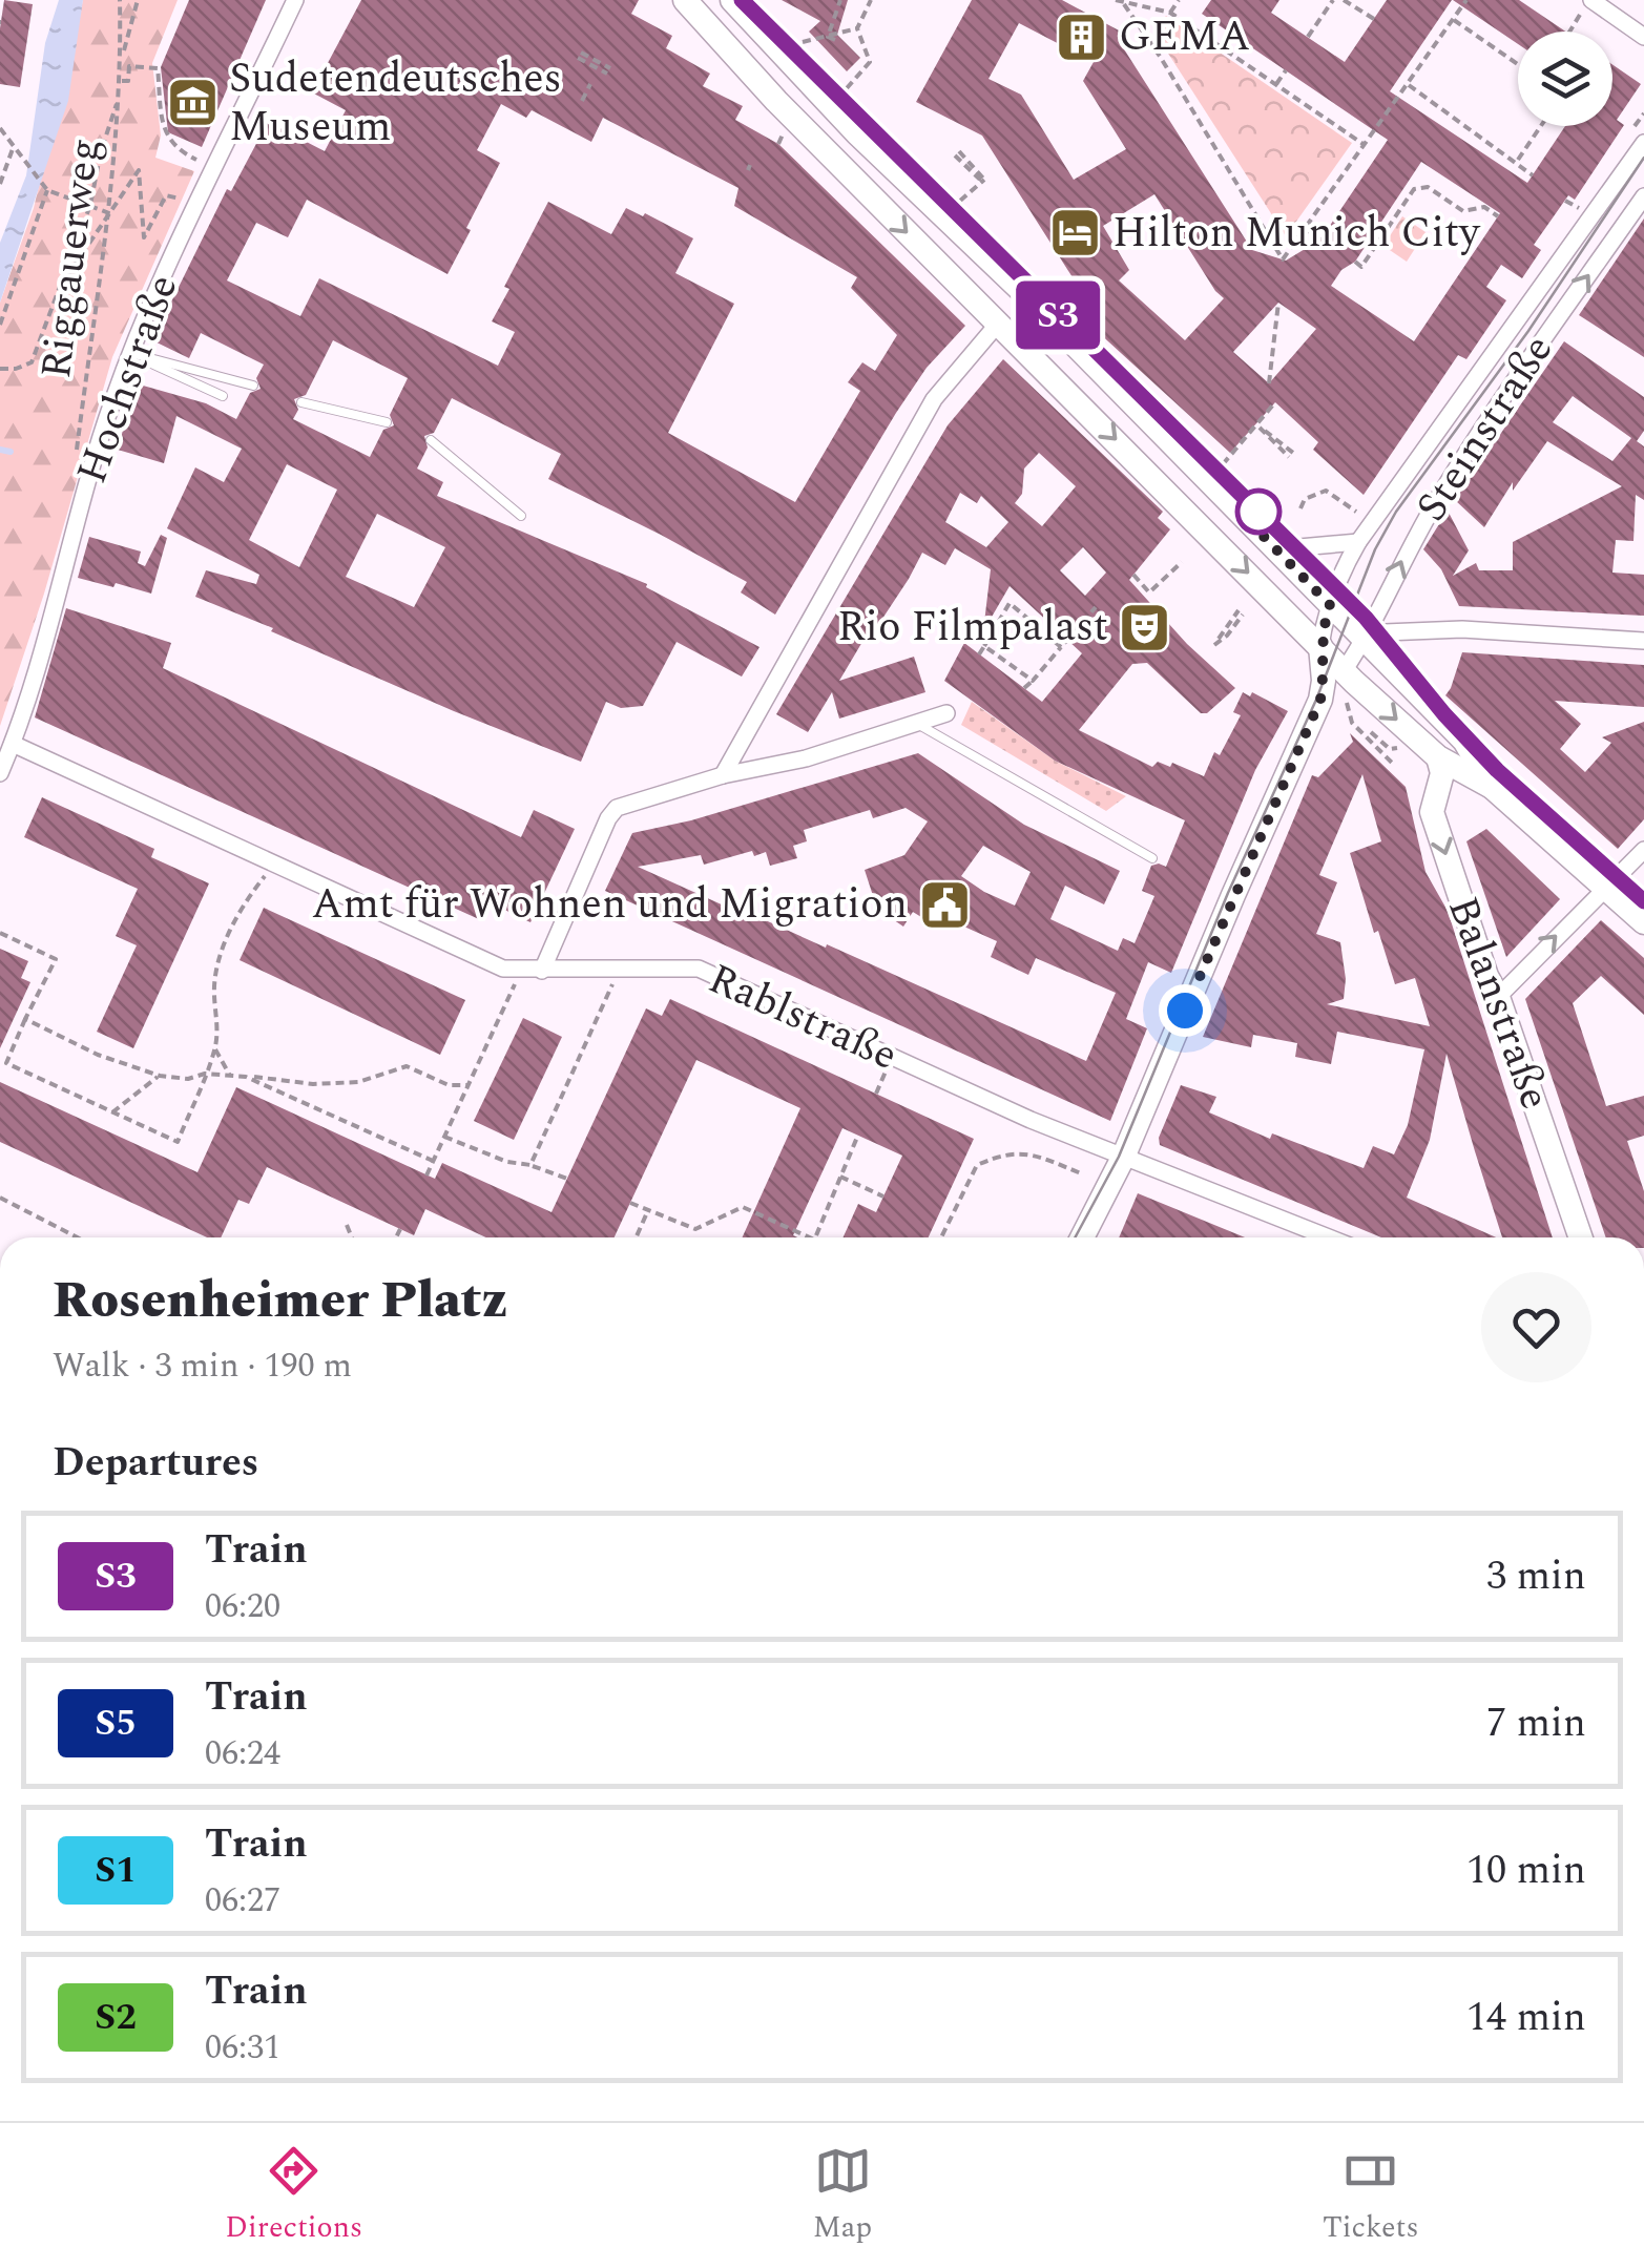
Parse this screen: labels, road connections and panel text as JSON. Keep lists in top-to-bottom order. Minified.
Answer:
{"streets":{"main road":["Balanstraße"],"street":["Hochstraße","Steinstraße","Rablstraße"],"path":["Riggauerweg"]},"crossings":[["Hochstraße","Rablstraße"]],"one_way":["Balanstraße"],"places":{"building":["GEMA"],"museum":["Sudetendeutsches Museum"],"hotel":["Hilton Munich City"],"theatre":["Rio Filmpalast"],"public building":["Amt für Wohnen und Migration"]},"page":{"on_map":"S3","heading":[["Rosenheimer Platz","Walk · 3 min · 190 m"],"Departures"],"list":[{"mark":"S3","name":"Train","note":"06:20","value":"3 min"},{"mark":"S5","name":"Train","note":"06:24","value":"7 min"},{"mark":"S1","name":"Train","note":"06:27","value":"10 min"},{"mark":"S2","name":"Train","note":"06:31","value":"14 min"}],"tabs":["Directions","Map","Tickets"]}}
